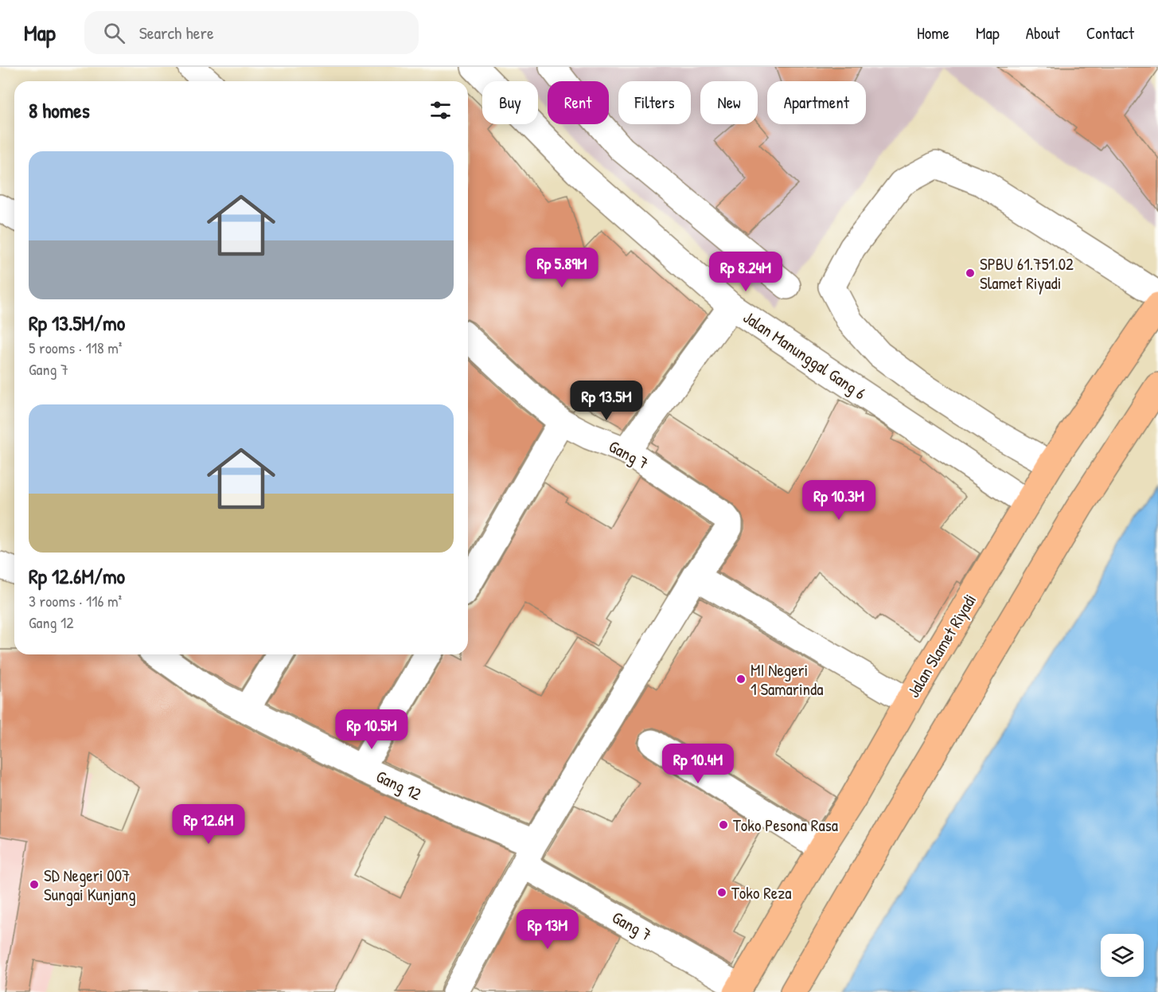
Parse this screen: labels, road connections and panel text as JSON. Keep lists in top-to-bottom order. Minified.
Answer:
{"streets":{"highway":["Jalan Slamet Riyadi"],"street":["Jalan Manunggal Gang 6","Gang 7","Gang 12"]},"crossings":[["Jalan Manunggal Gang 6","Jalan Slamet Riyadi"],["Gang 7","Jalan Slamet Riyadi"],["Gang 7","Gang 12"]],"places":["SPBU 61.751.02 Slamet Riyadi","MI Negeri 1 Samarinda","Toko Pesona Rasa","SD Negeri 007 Sungai Kunjang","Toko Reza"],"page":{"header":"Map","search":"Search here","nav":["Home","Map","About","Contact"],"chip":["Buy","Rent","Filters","New","Apartment"],"heading":"8 homes","list":[{"name":"Rp 13.5M/mo","note":"5 rooms · 118 m² · Gang 7"},{"name":"Rp 12.6M/mo","note":"3 rooms · 116 m² · Gang 12"}],"price":["Rp 5.89M","Rp 8.24M","Rp 13.5M","Rp 10.3M","Rp 10.5M","Rp 10.4M","Rp 12.6M","Rp 13M"]}}
